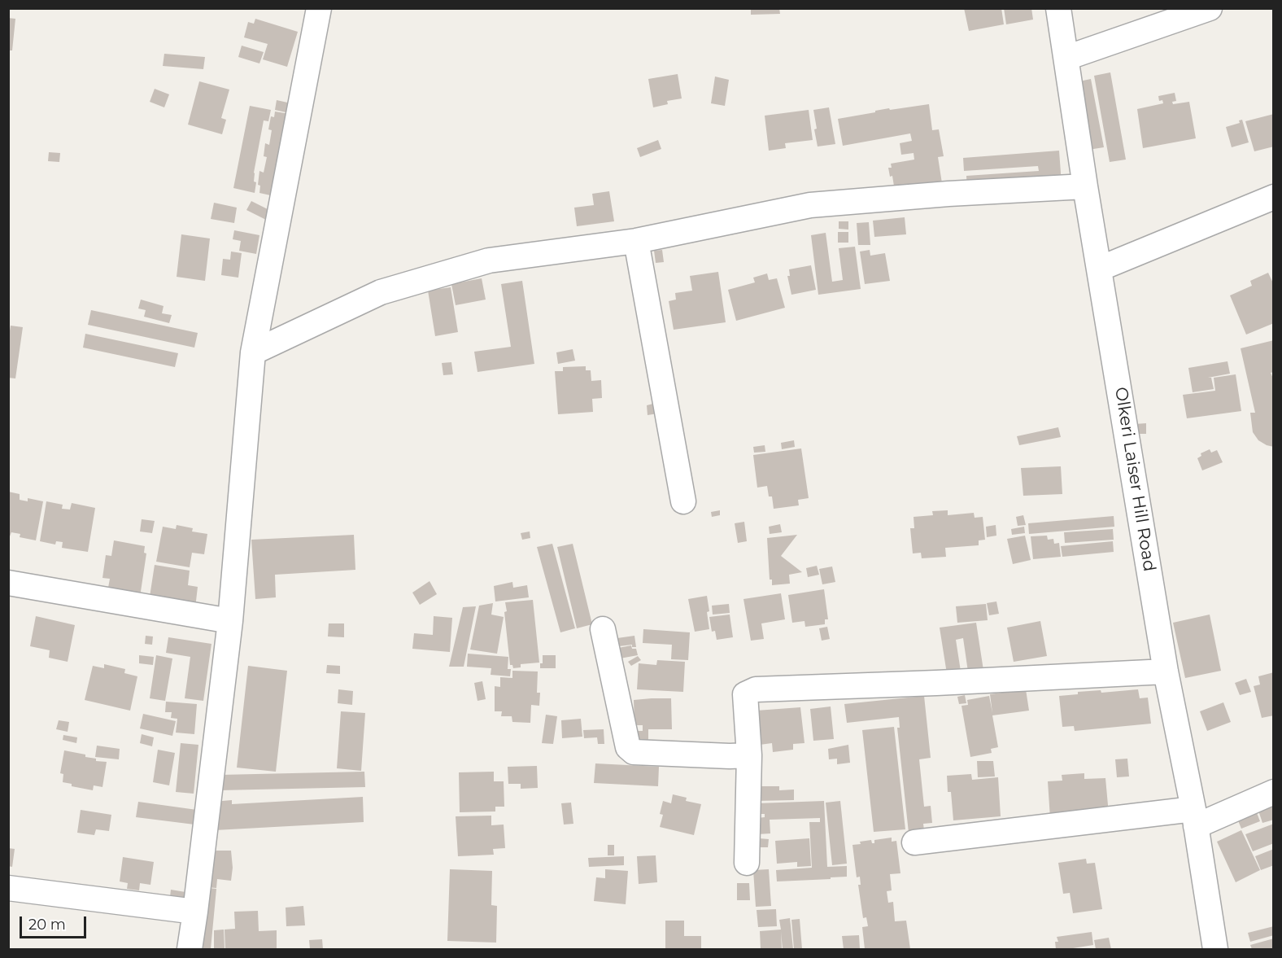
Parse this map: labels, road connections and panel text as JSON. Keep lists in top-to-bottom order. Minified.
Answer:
{"streets":{"street":["Olkeri Laiser Hill Road"]},"scale_bar":"20 m"}
